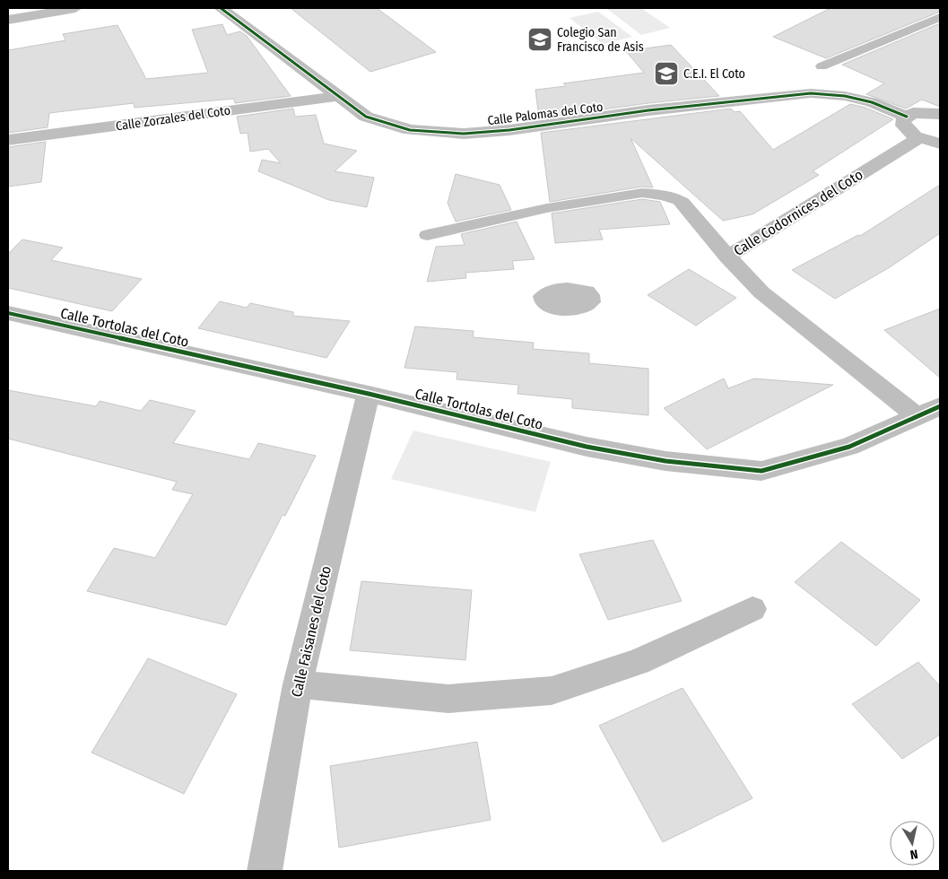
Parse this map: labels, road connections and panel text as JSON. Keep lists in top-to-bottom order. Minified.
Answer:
{"streets":{"street":["Calle Palomas del Coto","Calle Zorzales del Coto","Calle Codornices del Coto","Calle Tortolas del Coto","Calle Faisanes del Coto"]},"crossings":[["Calle Palomas del Coto","Calle Zorzales del Coto"],["Calle Codornices del Coto","Calle Tortolas del Coto"],["Calle Tortolas del Coto","Calle Faisanes del Coto"]],"places":{"school or university":["Colegio San Francisco de Asis","C.E.I. El Coto"]},"north":"bottom"}
